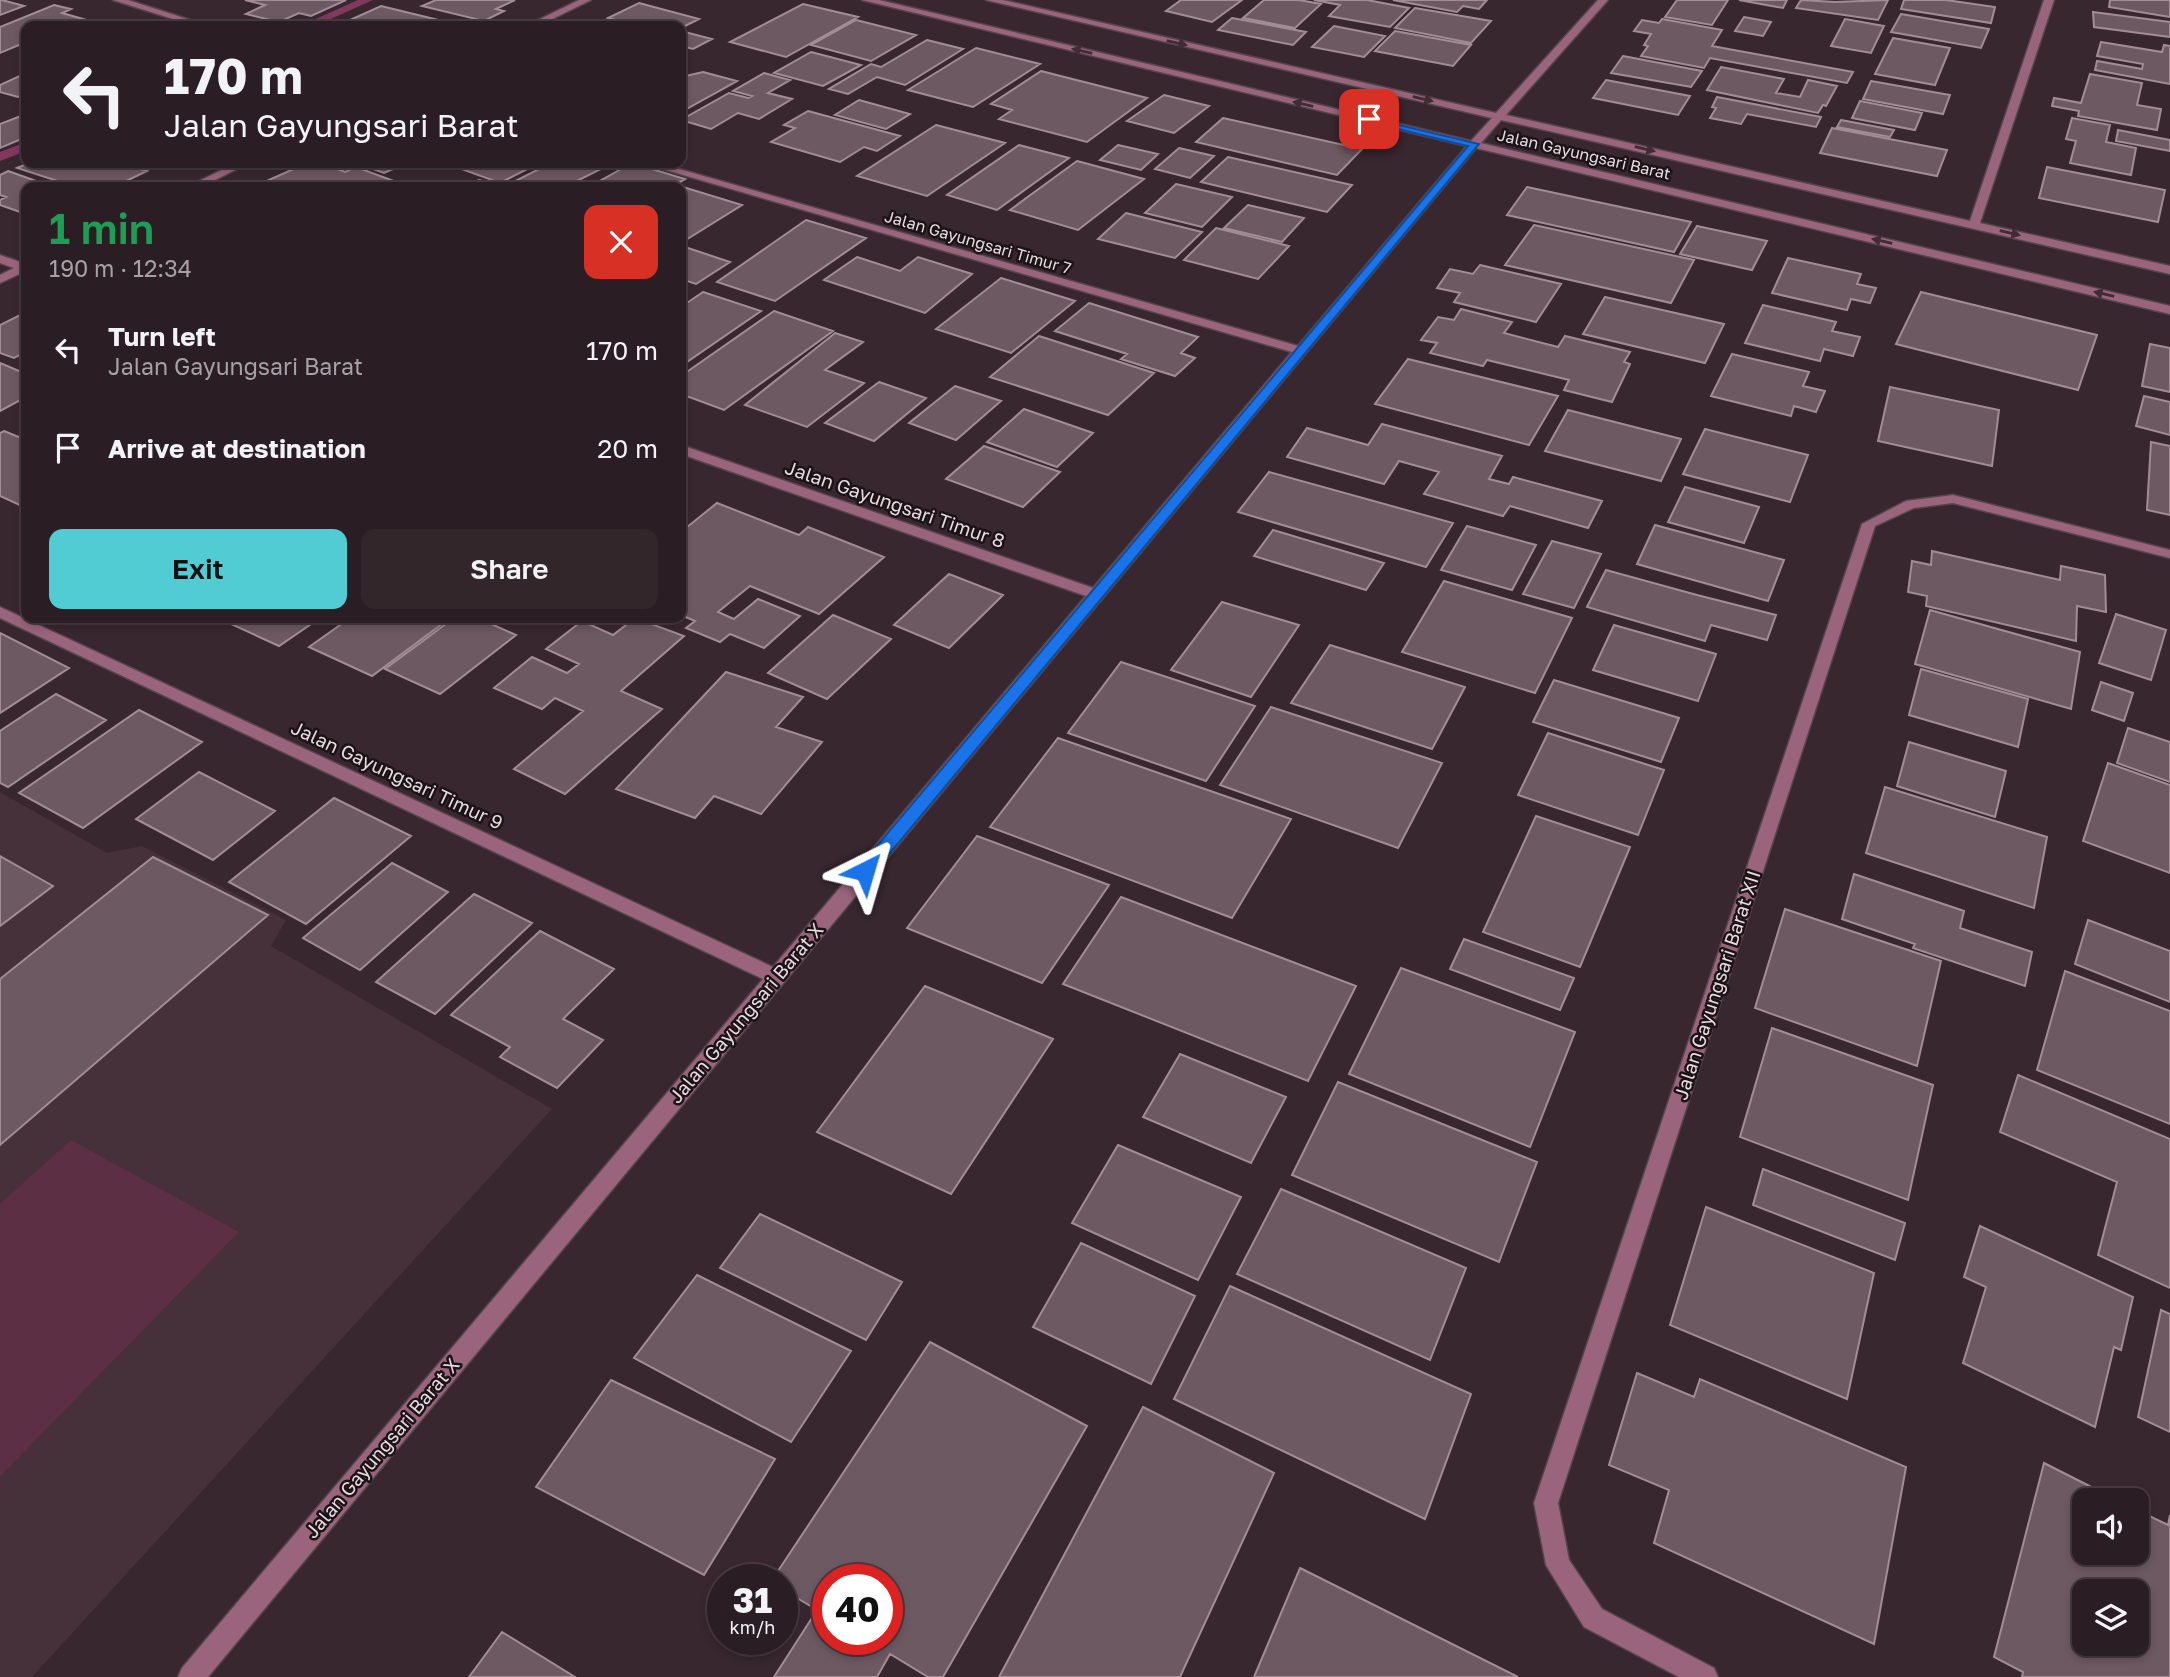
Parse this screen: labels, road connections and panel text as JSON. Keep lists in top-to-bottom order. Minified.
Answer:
{"streets":{"street":["Jalan Gayungsari Barat","Jalan Gayungsari Timur 7","Jalan Gayungsari Timur 8","Jalan Gayungsari Timur 9","Jalan Gayungsari Barat XII","Jalan Gayungsari Barat X"]},"crossings":[["Jalan Gayungsari Barat","Jalan Gayungsari Barat X"],["Jalan Gayungsari Timur 7","Jalan Gayungsari Barat X"],["Jalan Gayungsari Timur 8","Jalan Gayungsari Barat X"],["Jalan Gayungsari Timur 9","Jalan Gayungsari Barat X"]],"page":{"turn":["170 m","Jalan Gayungsari Barat"],"heading":["1 min","190 m · 12:34"],"list":[{"name":"Turn left","note":"Jalan Gayungsari Barat","value":"170 m"},{"name":"Arrive at destination","value":"20 m"}],"buttons":["Exit","Share"],"speed":"31 km/h","limit":"40"}}
